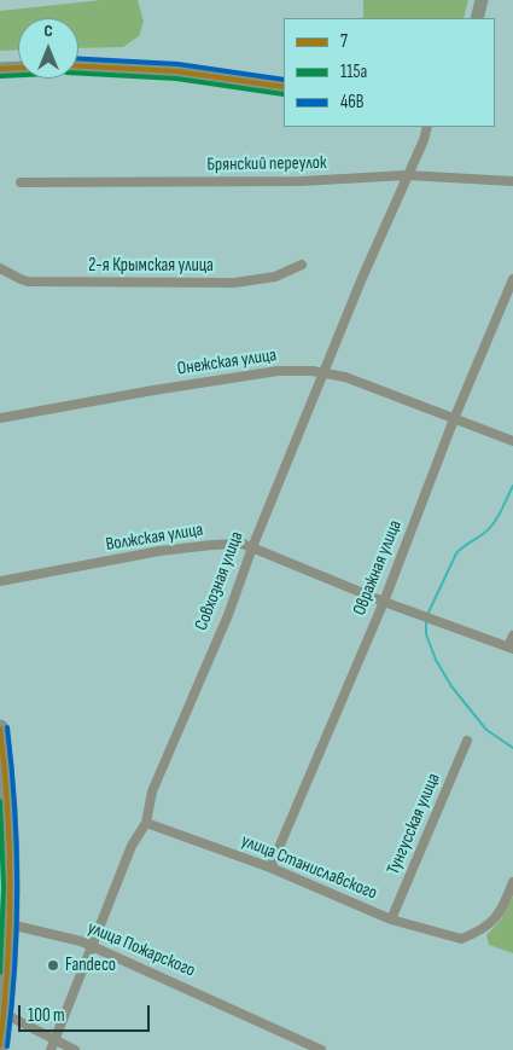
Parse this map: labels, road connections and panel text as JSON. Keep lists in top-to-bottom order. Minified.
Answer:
{"streets":{"street":["Брянский переулок","2-я Крымская улица","Онежская улица","Волжская улица","Овражная улица","Совхозная улица","Тунгусская улица","улица Станиславского","улица Пожарского"]},"crossings":[["Брянский переулок","Совхозная улица"],["Онежская улица","Овражная улица"],["Онежская улица","Совхозная улица"],["Волжская улица","Овражная улица"],["Волжская улица","Совхозная улица"],["Овражная улица","улица Станиславского"],["Совхозная улица","улица Станиславского"],["Совхозная улица","улица Пожарского"],["Тунгусская улица","улица Станиславского"]],"places":["Fandeco"],"lines":["transit line 46В","transit line 7","transit line 115а"],"legend":["7","115а","46В"],"scale_bar":"100 m","north":"top"}
